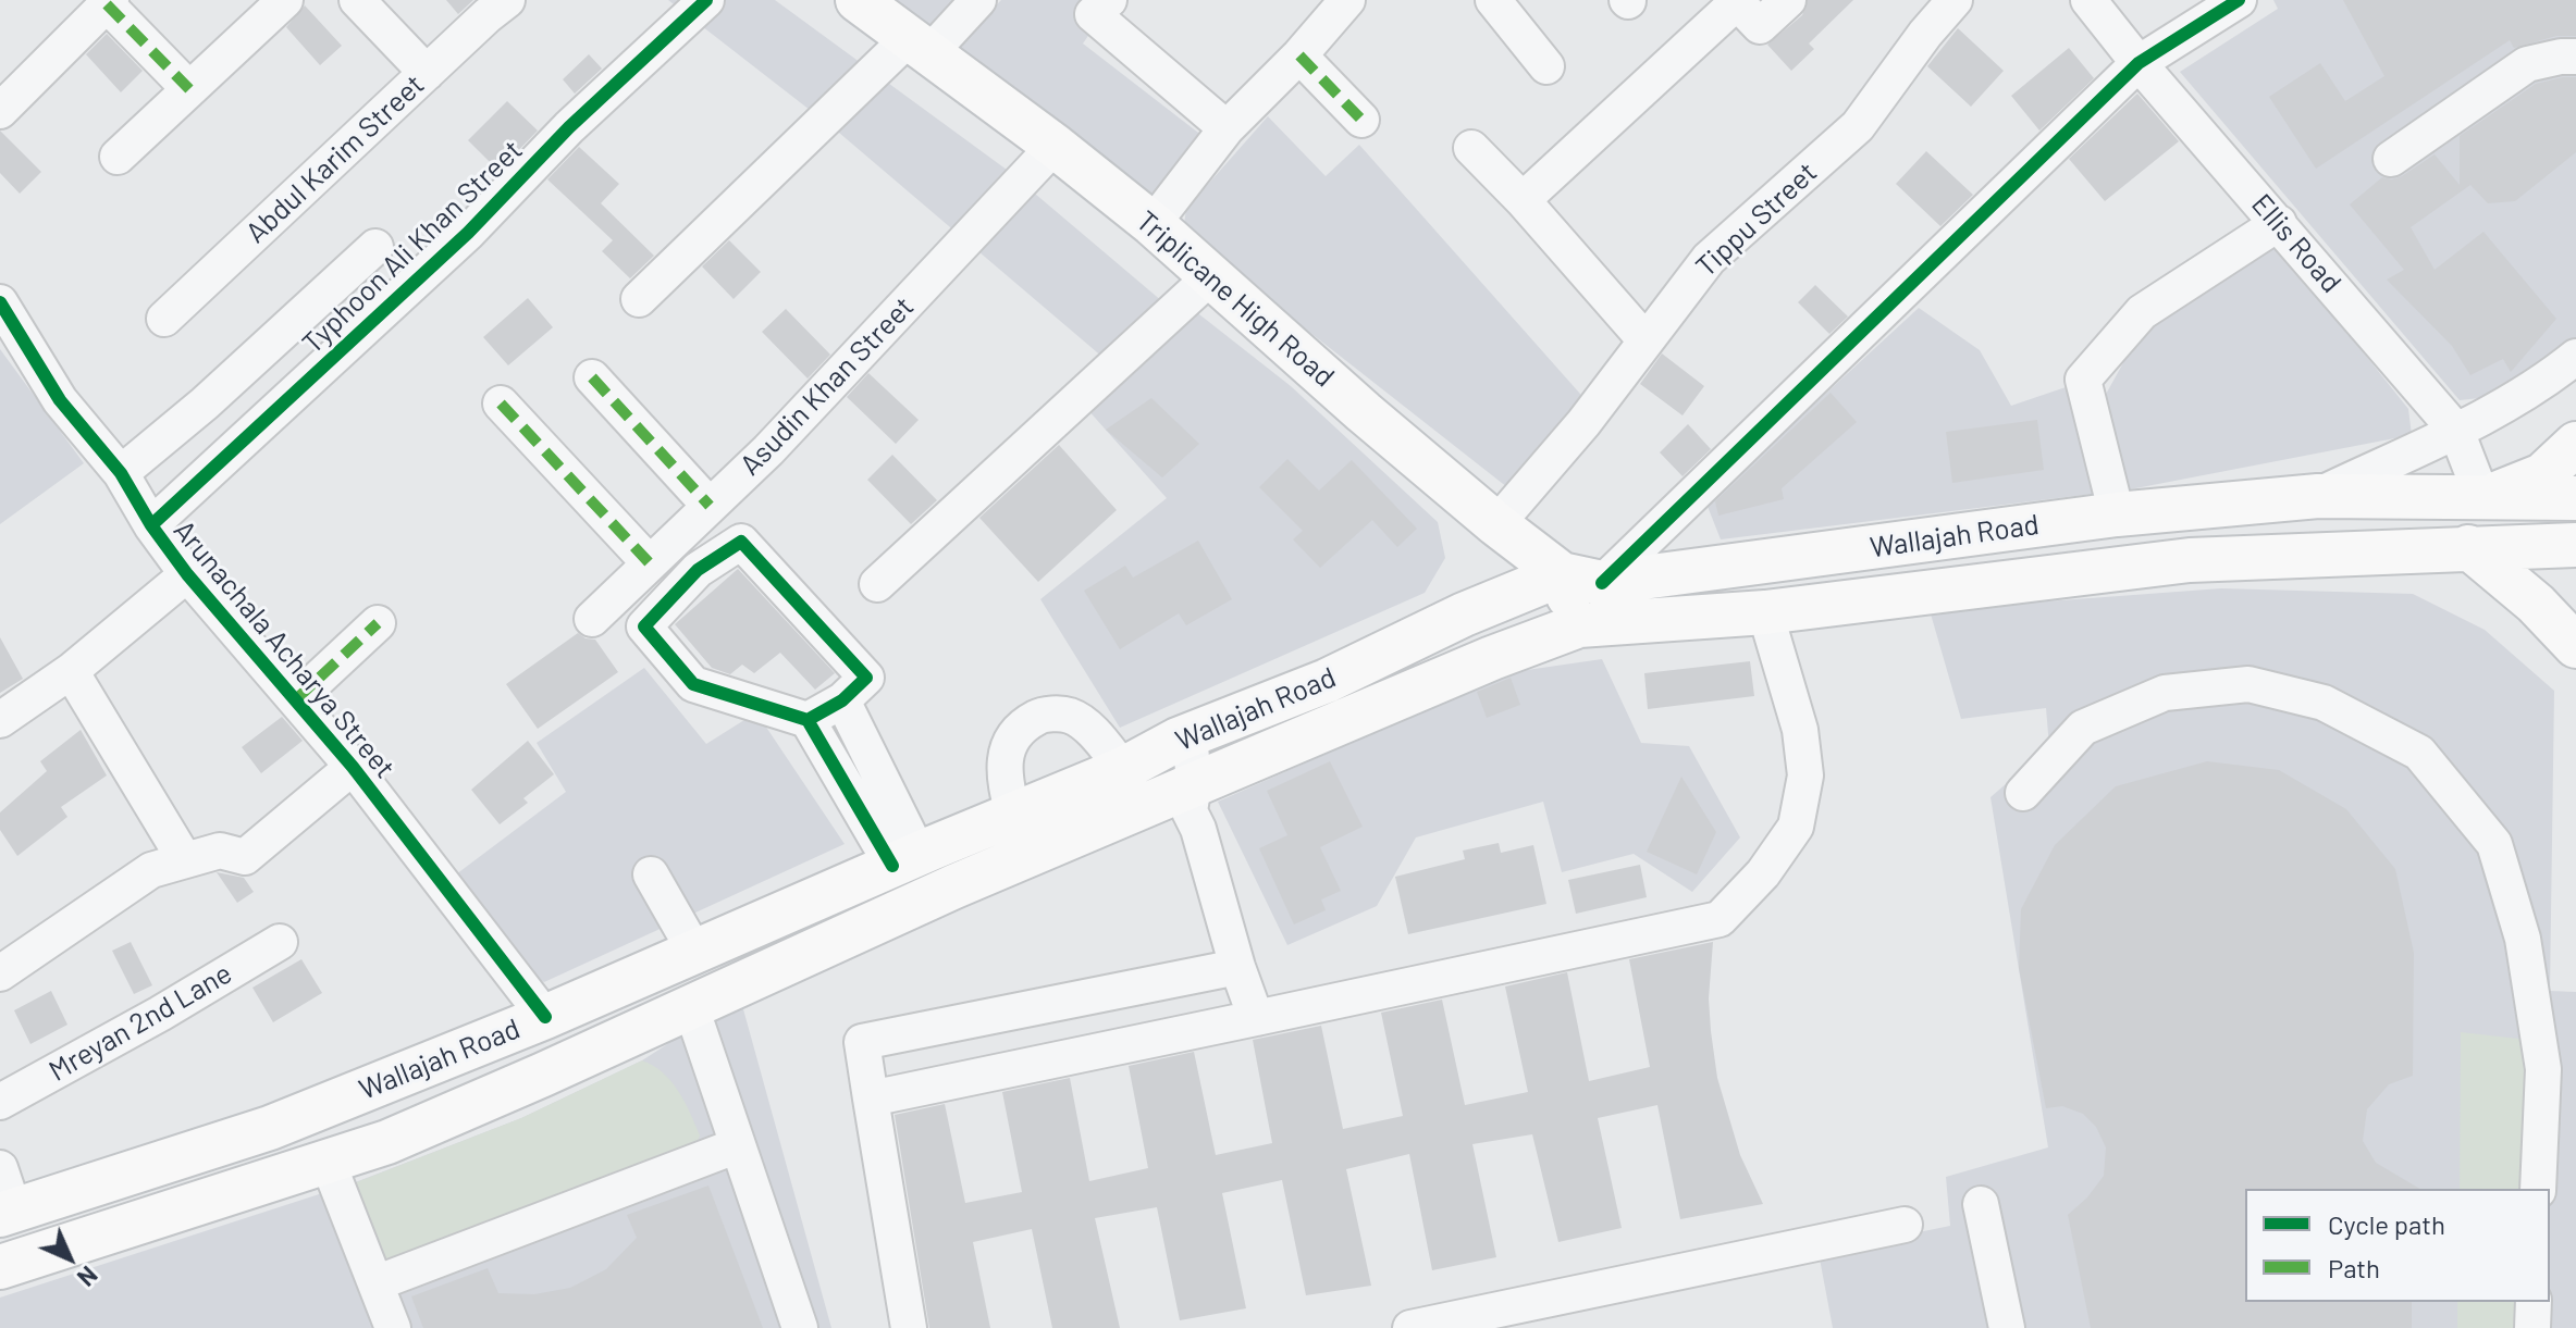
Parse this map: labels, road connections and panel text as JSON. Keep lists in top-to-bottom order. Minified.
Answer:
{"streets":{"main road":["Triplicane High Road","Wallajah Road"],"street":["Abdul Karim Street","Tippu Street","Ellis Road","Typhoon Ali Khan Street","Asudin Khan Street","Arunachala Acharya Street","Mreyan 2nd Lane"]},"crossings":[["Tippu Street","Triplicane High Road"],["Ellis Road","Wallajah Road"],["Typhoon Ali Khan Street","Arunachala Acharya Street"],["Triplicane High Road","Asudin Khan Street"],["Triplicane High Road","Wallajah Road"],["Wallajah Road","Arunachala Acharya Street"]],"legend":["Cycle path","Path"],"north":"bottom right"}
